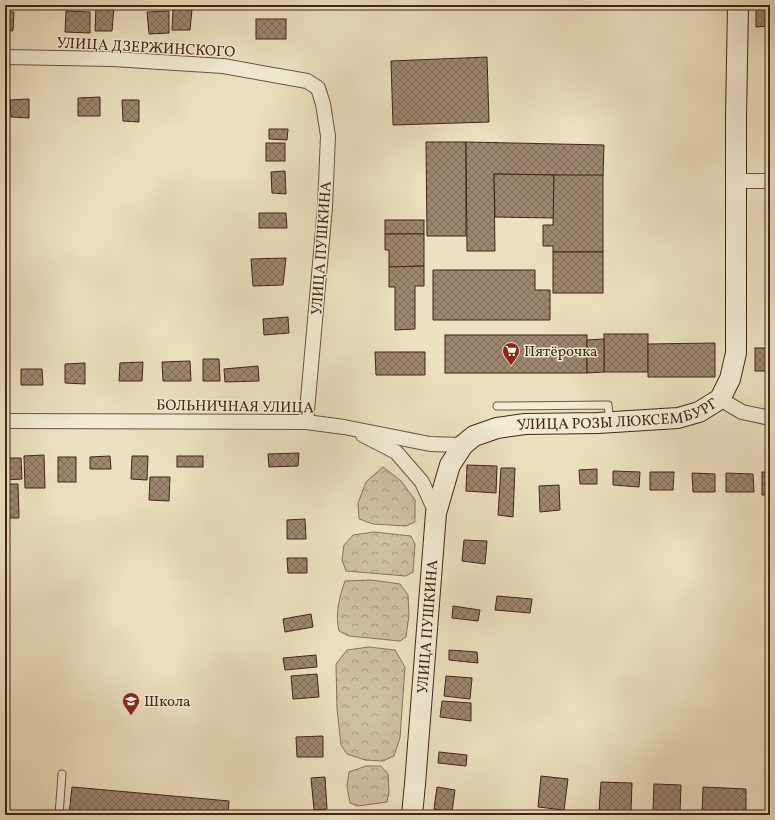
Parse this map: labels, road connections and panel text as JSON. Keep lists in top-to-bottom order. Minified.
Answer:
{"streets":{"main road":["УЛИЦА ПУШКИНА","УЛИЦА РОЗЫ ЛЮКСЕМБУРГ"],"street":["УЛИЦА ДЗЕРЖИНСКОГО","БОЛЬНИЧНАЯ УЛИЦА"]},"crossings":[["УЛИЦА ДЗЕРЖИНСКОГО","УЛИЦА ПУШКИНА"],["УЛИЦА ПУШКИНА","БОЛЬНИЧНАЯ УЛИЦА"],["УЛИЦА ПУШКИНА","УЛИЦА РОЗЫ ЛЮКСЕМБУРГ"],["БОЛЬНИЧНАЯ УЛИЦА","УЛИЦА РОЗЫ ЛЮКСЕМБУРГ"]],"places":{"supermarket":["Пятёрочка"],"school or university":["Школа"]}}
